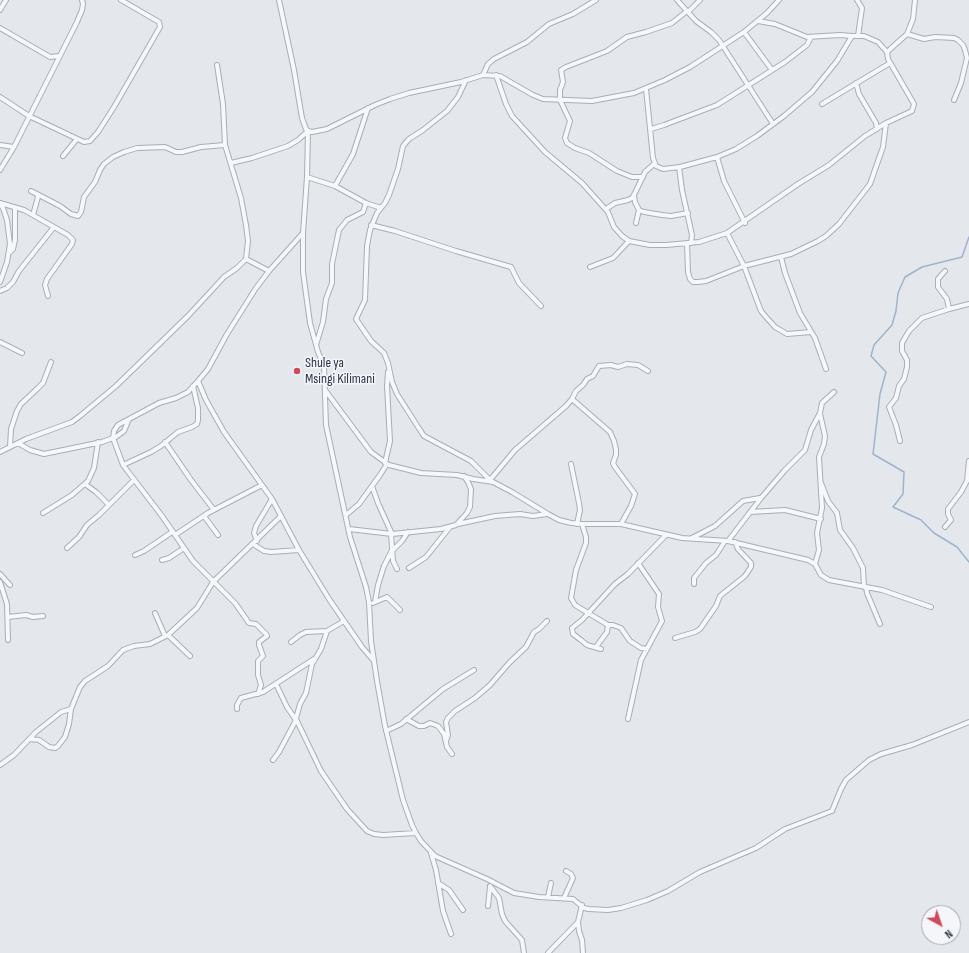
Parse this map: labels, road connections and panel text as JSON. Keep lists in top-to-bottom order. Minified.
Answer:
{"places":["Shule ya Msingi Kilimani"],"north":"bottom right"}
